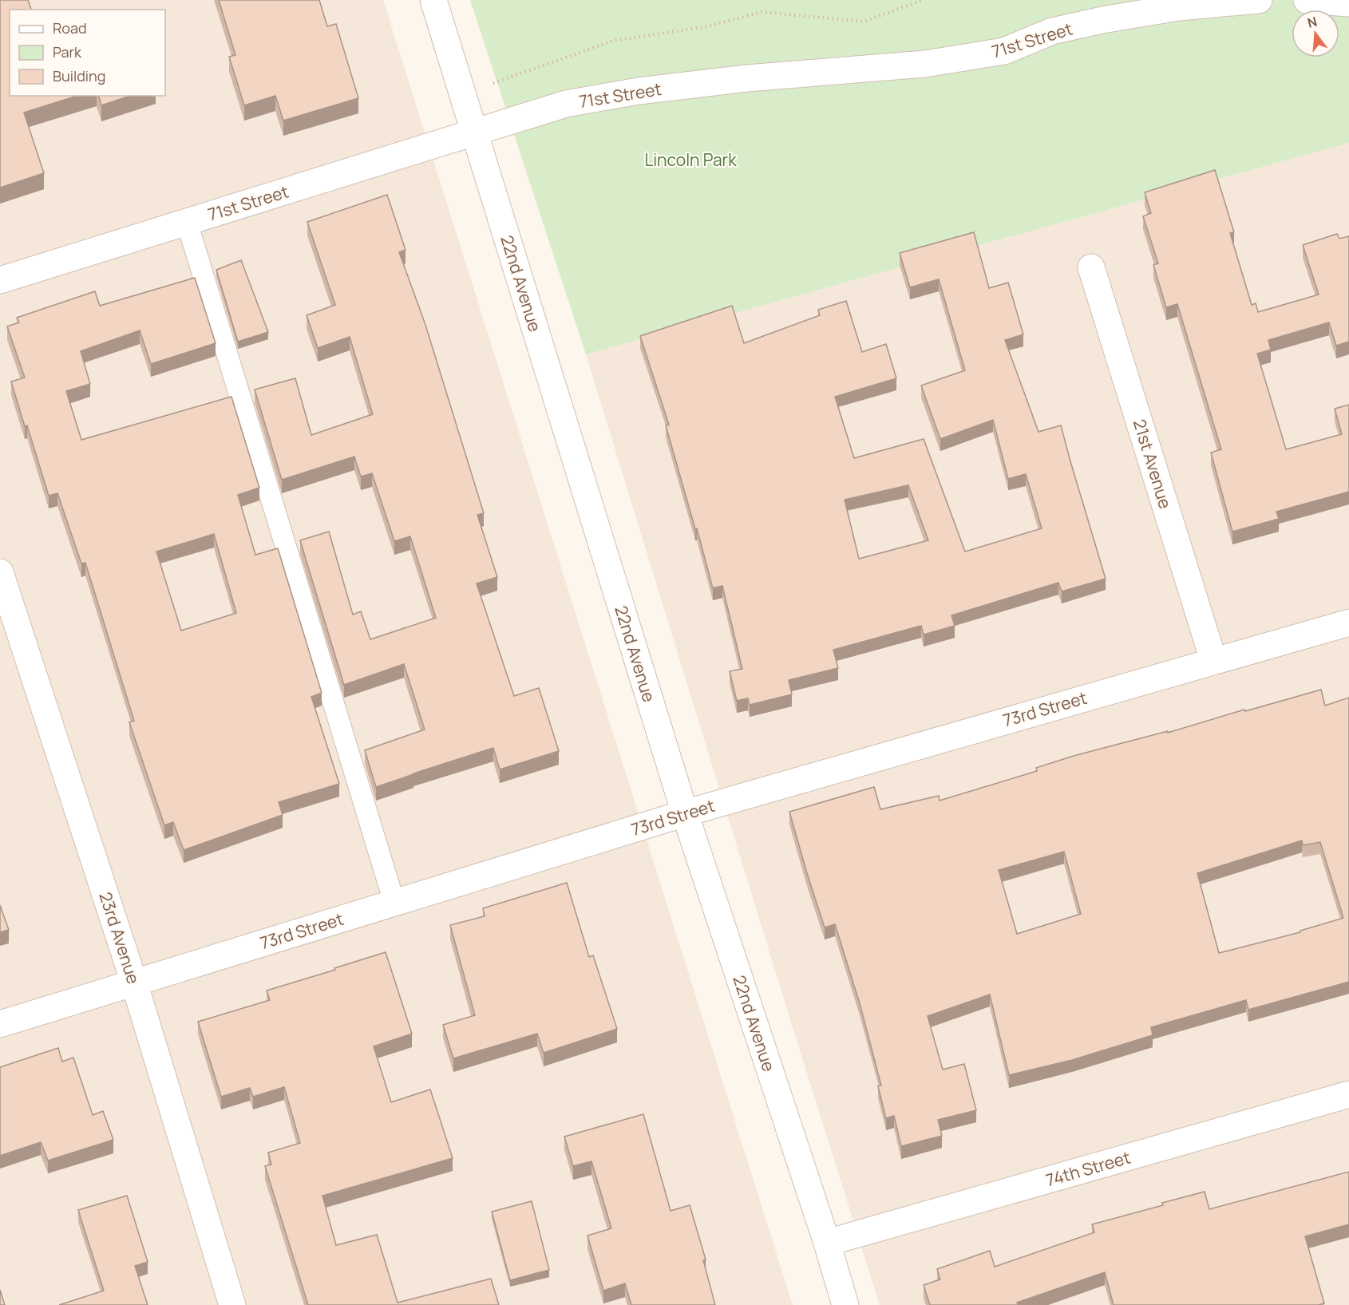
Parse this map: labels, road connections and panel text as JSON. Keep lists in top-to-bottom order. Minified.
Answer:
{"streets":{"street":["71st Street","22nd Avenue","21st Avenue","73rd Street","23rd Avenue","74th Street"]},"crossings":[["71st Street","22nd Avenue"],["22nd Avenue","73rd Street"],["22nd Avenue","74th Street"],["21st Avenue","73rd Street"],["73rd Street","23rd Avenue"]],"parks":["Lincoln Park"],"legend":["Road","Park","Building"],"north":"top"}
